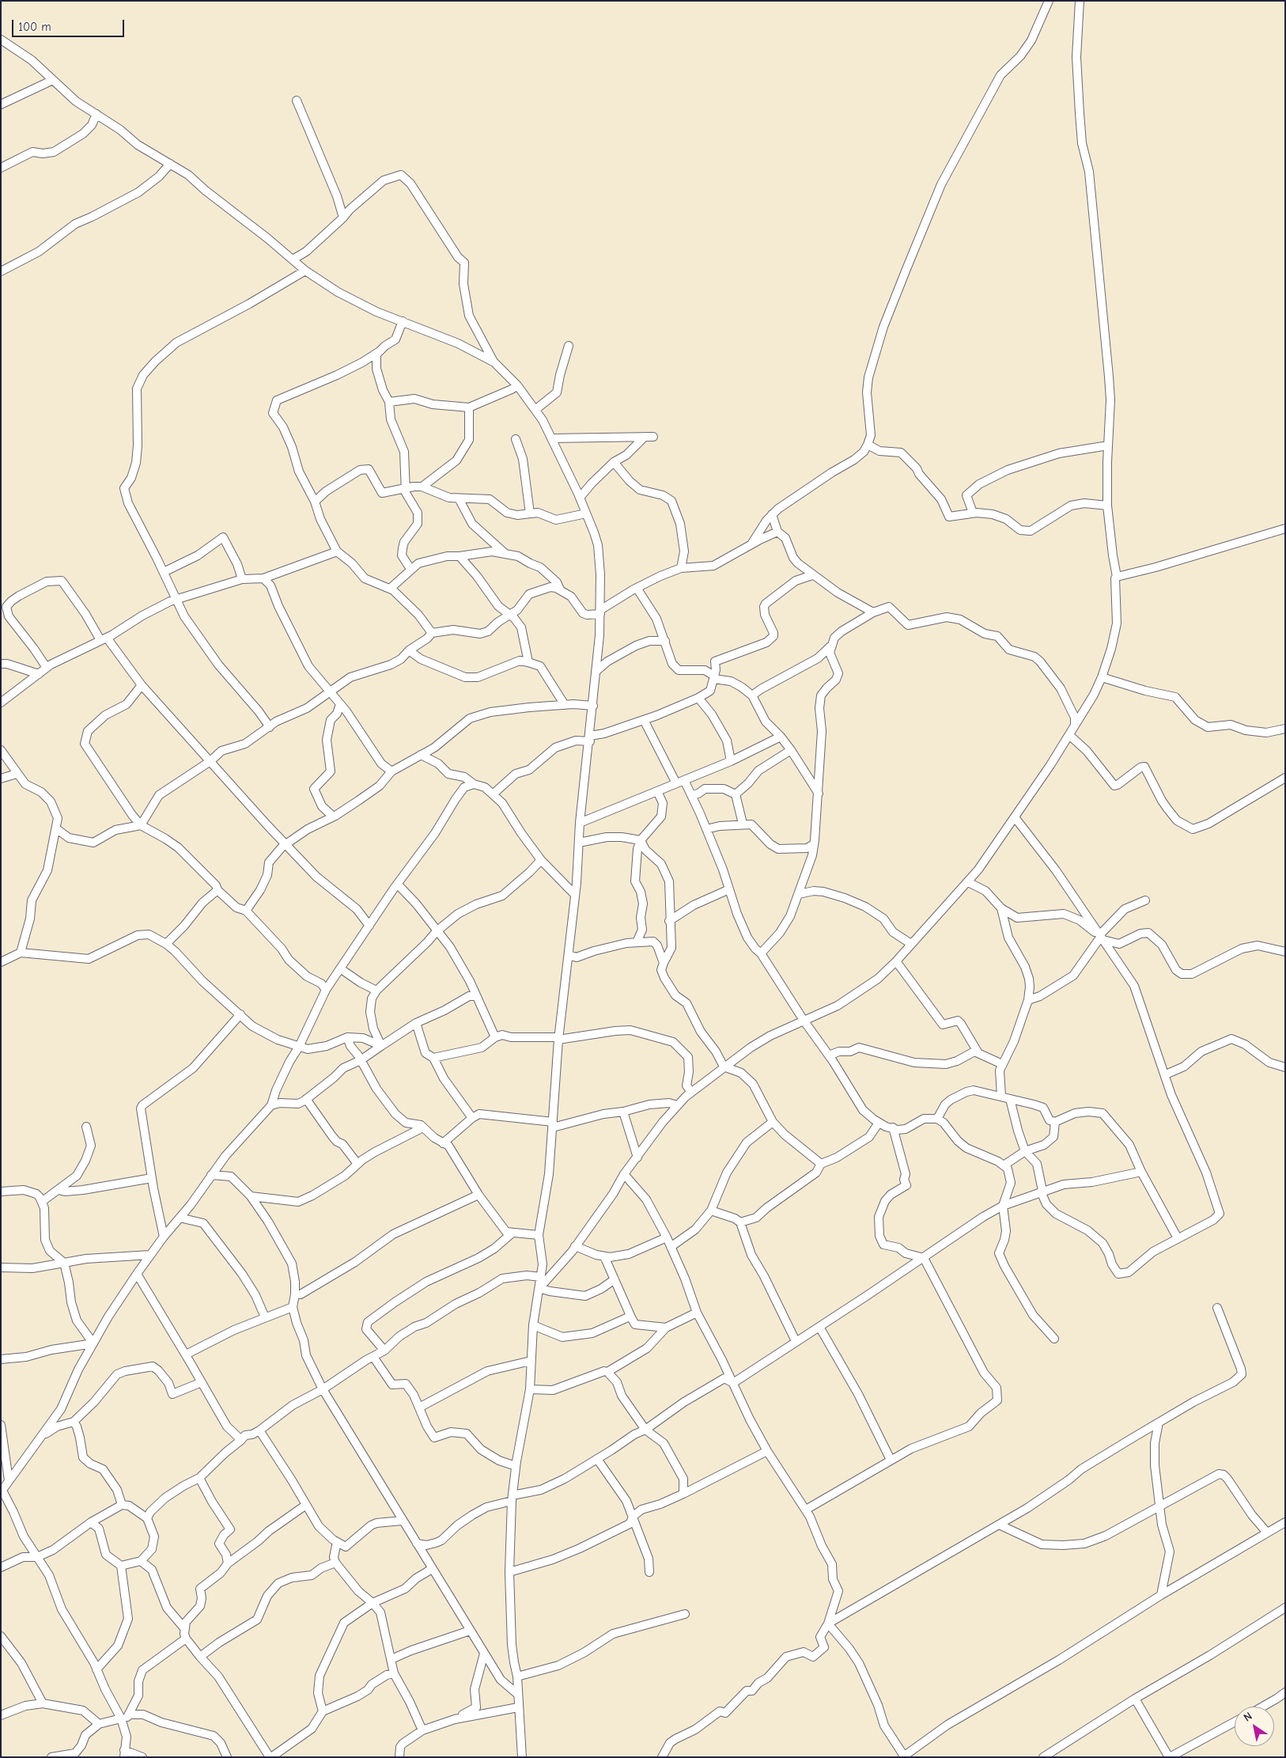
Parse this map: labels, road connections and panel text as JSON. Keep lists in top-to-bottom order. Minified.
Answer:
{"scale_bar":"100 m","north":"top left"}
